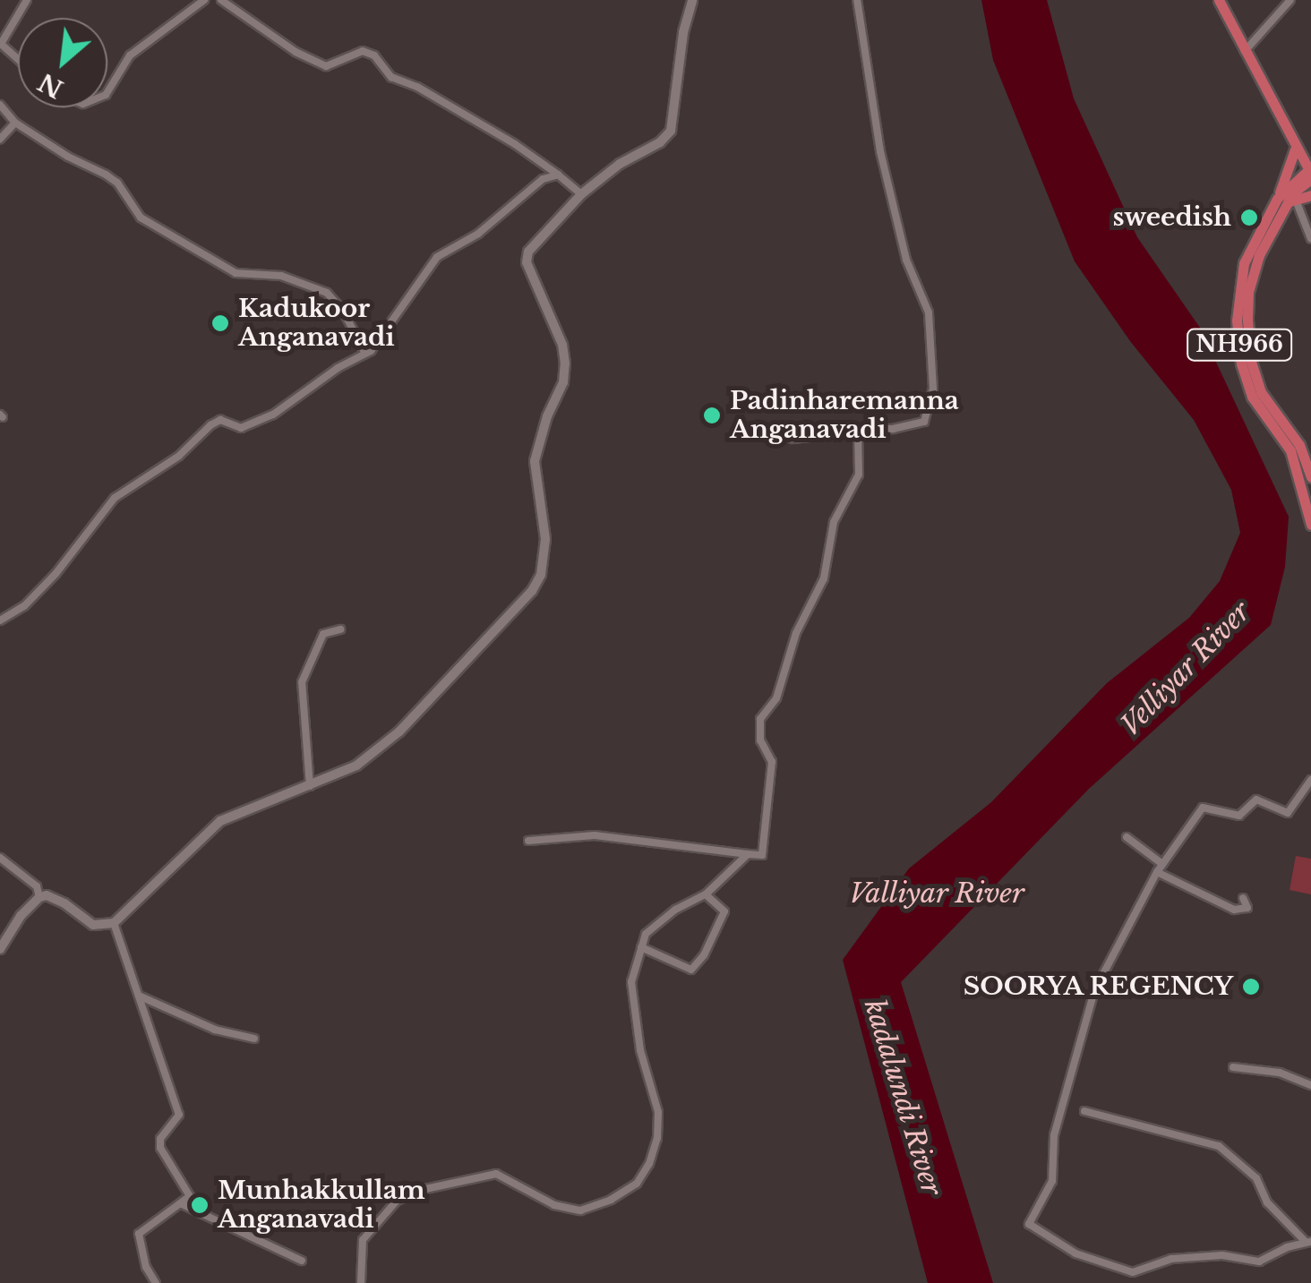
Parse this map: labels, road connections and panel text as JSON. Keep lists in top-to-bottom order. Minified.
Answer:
{"streets":{"highway":["NH966"]},"water":["Velliyar River","Valliyar River","kadalundi River"],"places":["sweedish","Kadukoor Anganavadi","Padinharemanna Anganavadi","SOORYA REGENCY","Munhakkullam Anganavadi"],"north":"bottom left"}
